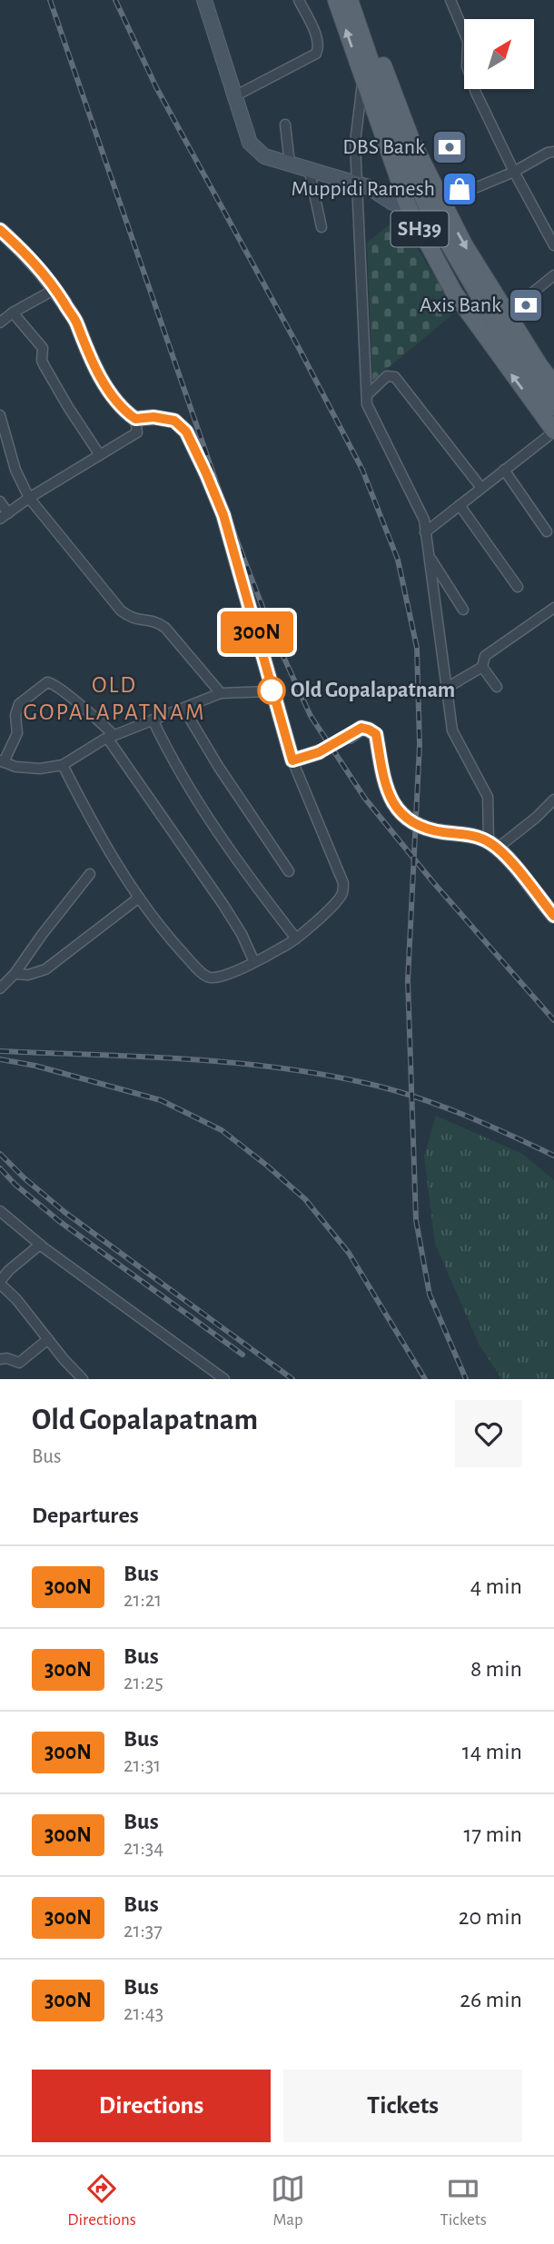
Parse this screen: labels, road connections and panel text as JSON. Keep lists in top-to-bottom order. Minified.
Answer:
{"streets":{"main road":["SH39"]},"districts":["OLD GOPALAPATNAM"],"places":{"bank":["DBS Bank","Axis Bank"],"shop":["Muppidi Ramesh"],"other":["Old Gopalapatnam"]},"lines":["bus line 300N"],"north":"top right","page":{"on_map":"300N","heading":[["Old Gopalapatnam","Bus"],"Departures"],"list":[{"mark":"300N","name":"Bus","note":"21:21","value":"4 min"},{"mark":"300N","name":"Bus","note":"21:25","value":"8 min"},{"mark":"300N","name":"Bus","note":"21:31","value":"14 min"},{"mark":"300N","name":"Bus","note":"21:34","value":"17 min"},{"mark":"300N","name":"Bus","note":"21:37","value":"20 min"},{"mark":"300N","name":"Bus","note":"21:43","value":"26 min"}],"buttons":["Directions","Tickets"],"tabs":["Directions","Map","Tickets"]}}
